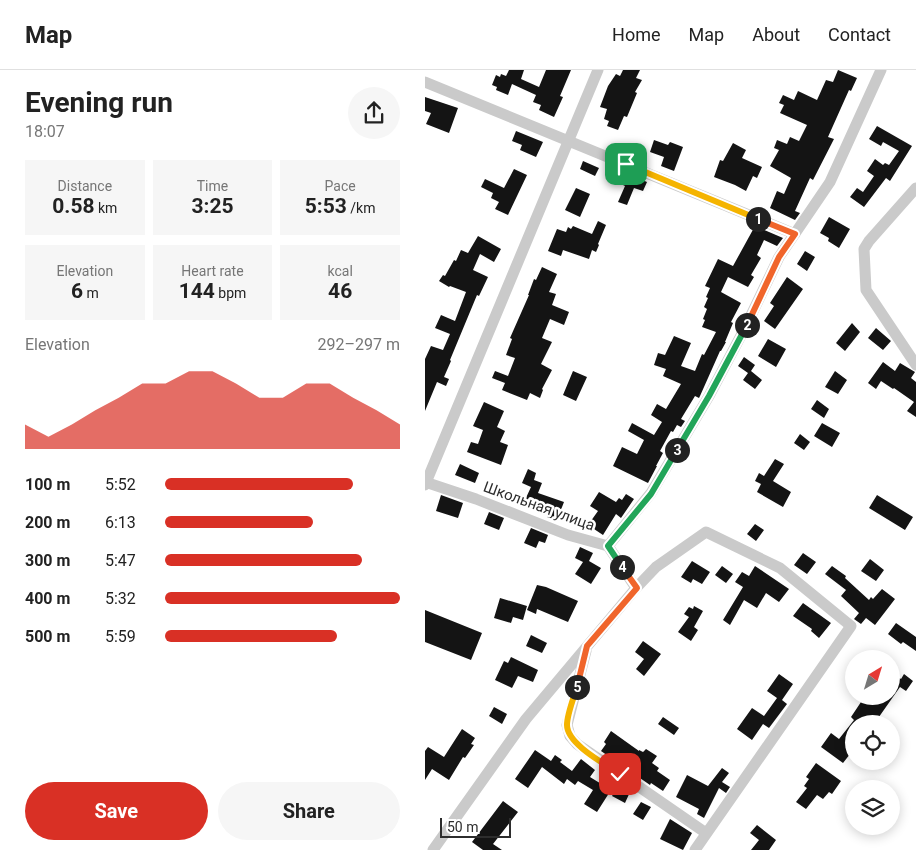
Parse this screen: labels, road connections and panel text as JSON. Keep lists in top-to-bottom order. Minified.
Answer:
{"streets":{"street":["Школьная улица"]},"scale_bar":"50 m","north":"top right","page":{"header":"Map","nav":["Home","Map","About","Contact"],"heading":["Evening run","18:07"],"stats":[["Distance","0.58 km"],["Time","3:25"],["Pace","5:53 /km"],["Elevation","6 m"],["Heart rate","144 bpm"],["kcal","46"]],"pins":["1","2","3","4","5"],"chart":["Elevation","292–297 m"],"list":[{"name":"100 m","note":"5:52"},{"name":"200 m","note":"6:13"},{"name":"300 m","note":"5:47"},{"name":"400 m","note":"5:32"},{"name":"500 m","note":"5:59"}],"buttons":["Save","Share"],"scale":"50 m"}}
